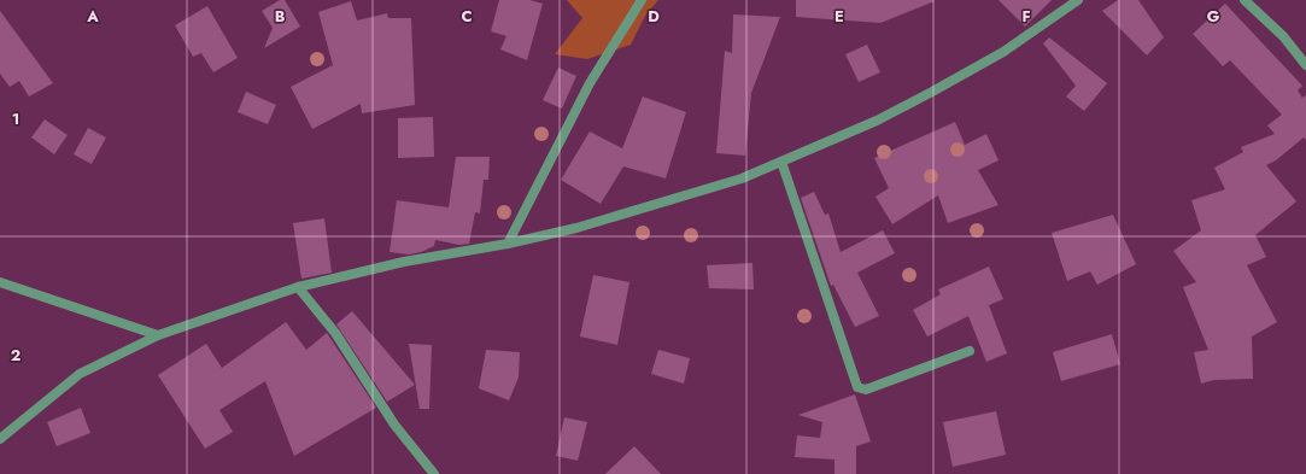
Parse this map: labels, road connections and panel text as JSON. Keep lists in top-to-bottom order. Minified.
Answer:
{"grid":{"columns":["A","B","C","D","E","F","G"],"rows":["1","2"]}}
